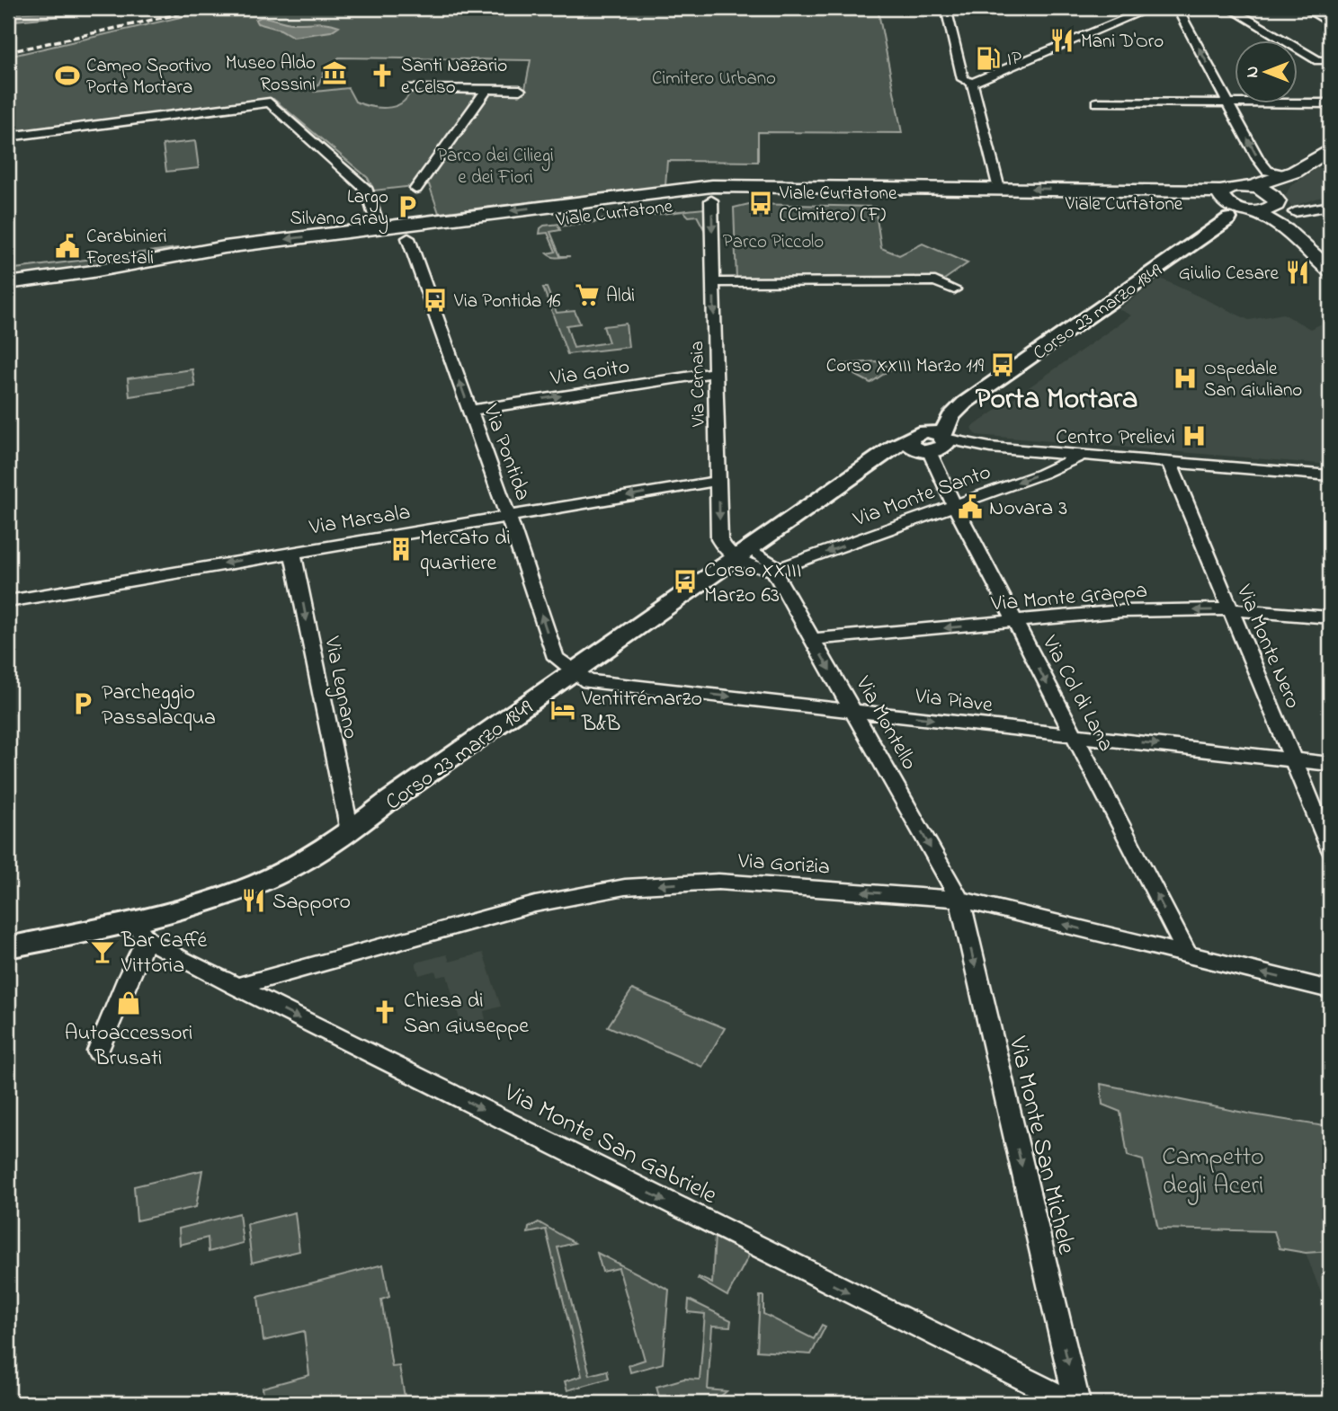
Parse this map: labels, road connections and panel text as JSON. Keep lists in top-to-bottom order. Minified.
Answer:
{"streets":{"main road":["Viale Curtatone","Corso 23 marzo 1849"],"street":["Via Goito","Via Cernaia","Via Pontida","Via Monte Santo","Via Marsala","Via Monte Grappa","Via Monte Nero","Via Legnano","Via Col di Lana","Via Piave","Via Montello","Via Gorizia","Via Monte San Gabriele","Via Monte San Michele"]},"crossings":[["Viale Curtatone","Corso 23 marzo 1849"],["Viale Curtatone","Via Cernaia"],["Viale Curtatone","Via Pontida"],["Corso 23 marzo 1849","Via Cernaia"],["Corso 23 marzo 1849","Via Pontida"],["Corso 23 marzo 1849","Via Legnano"],["Corso 23 marzo 1849","Via Col di Lana"],["Corso 23 marzo 1849","Via Piave"],["Corso 23 marzo 1849","Via Monte San Gabriele"],["Via Goito","Via Cernaia"],["Via Goito","Via Pontida"],["Via Cernaia","Via Marsala"],["Via Pontida","Via Marsala"],["Via Pontida","Via Piave"],["Via Monte Santo","Via Col di Lana"],["Via Monte Santo","Via Montello"],["Via Marsala","Via Legnano"],["Via Monte Grappa","Via Monte Nero"],["Via Monte Grappa","Via Col di Lana"],["Via Monte Grappa","Via Montello"],["Via Monte Nero","Via Piave"],["Via Col di Lana","Via Piave"],["Via Col di Lana","Via Gorizia"],["Via Piave","Via Montello"],["Via Montello","Via Gorizia"],["Via Montello","Via Monte San Michele"],["Via Gorizia","Via Monte San Gabriele"],["Via Gorizia","Via Monte San Michele"],["Via Monte San Gabriele","Via Monte San Michele"]],"one_way":["Via Goito","Via Cernaia","Via Pontida","Via Marsala","Via Monte Grappa","Via Legnano","Via Piave","Via Montello","Via Gorizia","Via Monte San Gabriele","Via Monte San Michele"],"districts":["Porta Mortara"],"parks":["Cimitero Urbano","Parco dei Ciliegi e dei Fiori","Parco Piccolo","Campetto degli Aceri"],"places":{"restaurant":["Mani D'Oro","Giulio Cesare","Sapporo"],"fuel station":["IP"],"museum":["Museo Aldo Rossini"],"sports":["Campo Sportivo Porta Mortara"],"church":["Santi Nazario e Celso","Chiesa di San Giuseppe"],"bus stop":["Viale Curtatone (Cimitero) (F)","Via Pontida 16","Corso XXIII Marzo 119","Corso XXIII Marzo 63"],"parking":["Largo Silvano Gray","Parcheggio Passalacqua"],"public building":["Carabinieri Forestali","Novara 3"],"supermarket":["Aldi"],"hospital":["Ospedale San Giuliano","Centro Prelievi"],"building":["Mercato di quartiere"],"hotel":["Ventitrémarzo B&B"],"bar":["Bar Caffé Vittoria"],"shop":["Autoaccessori Brusati"]},"north":"left"}
